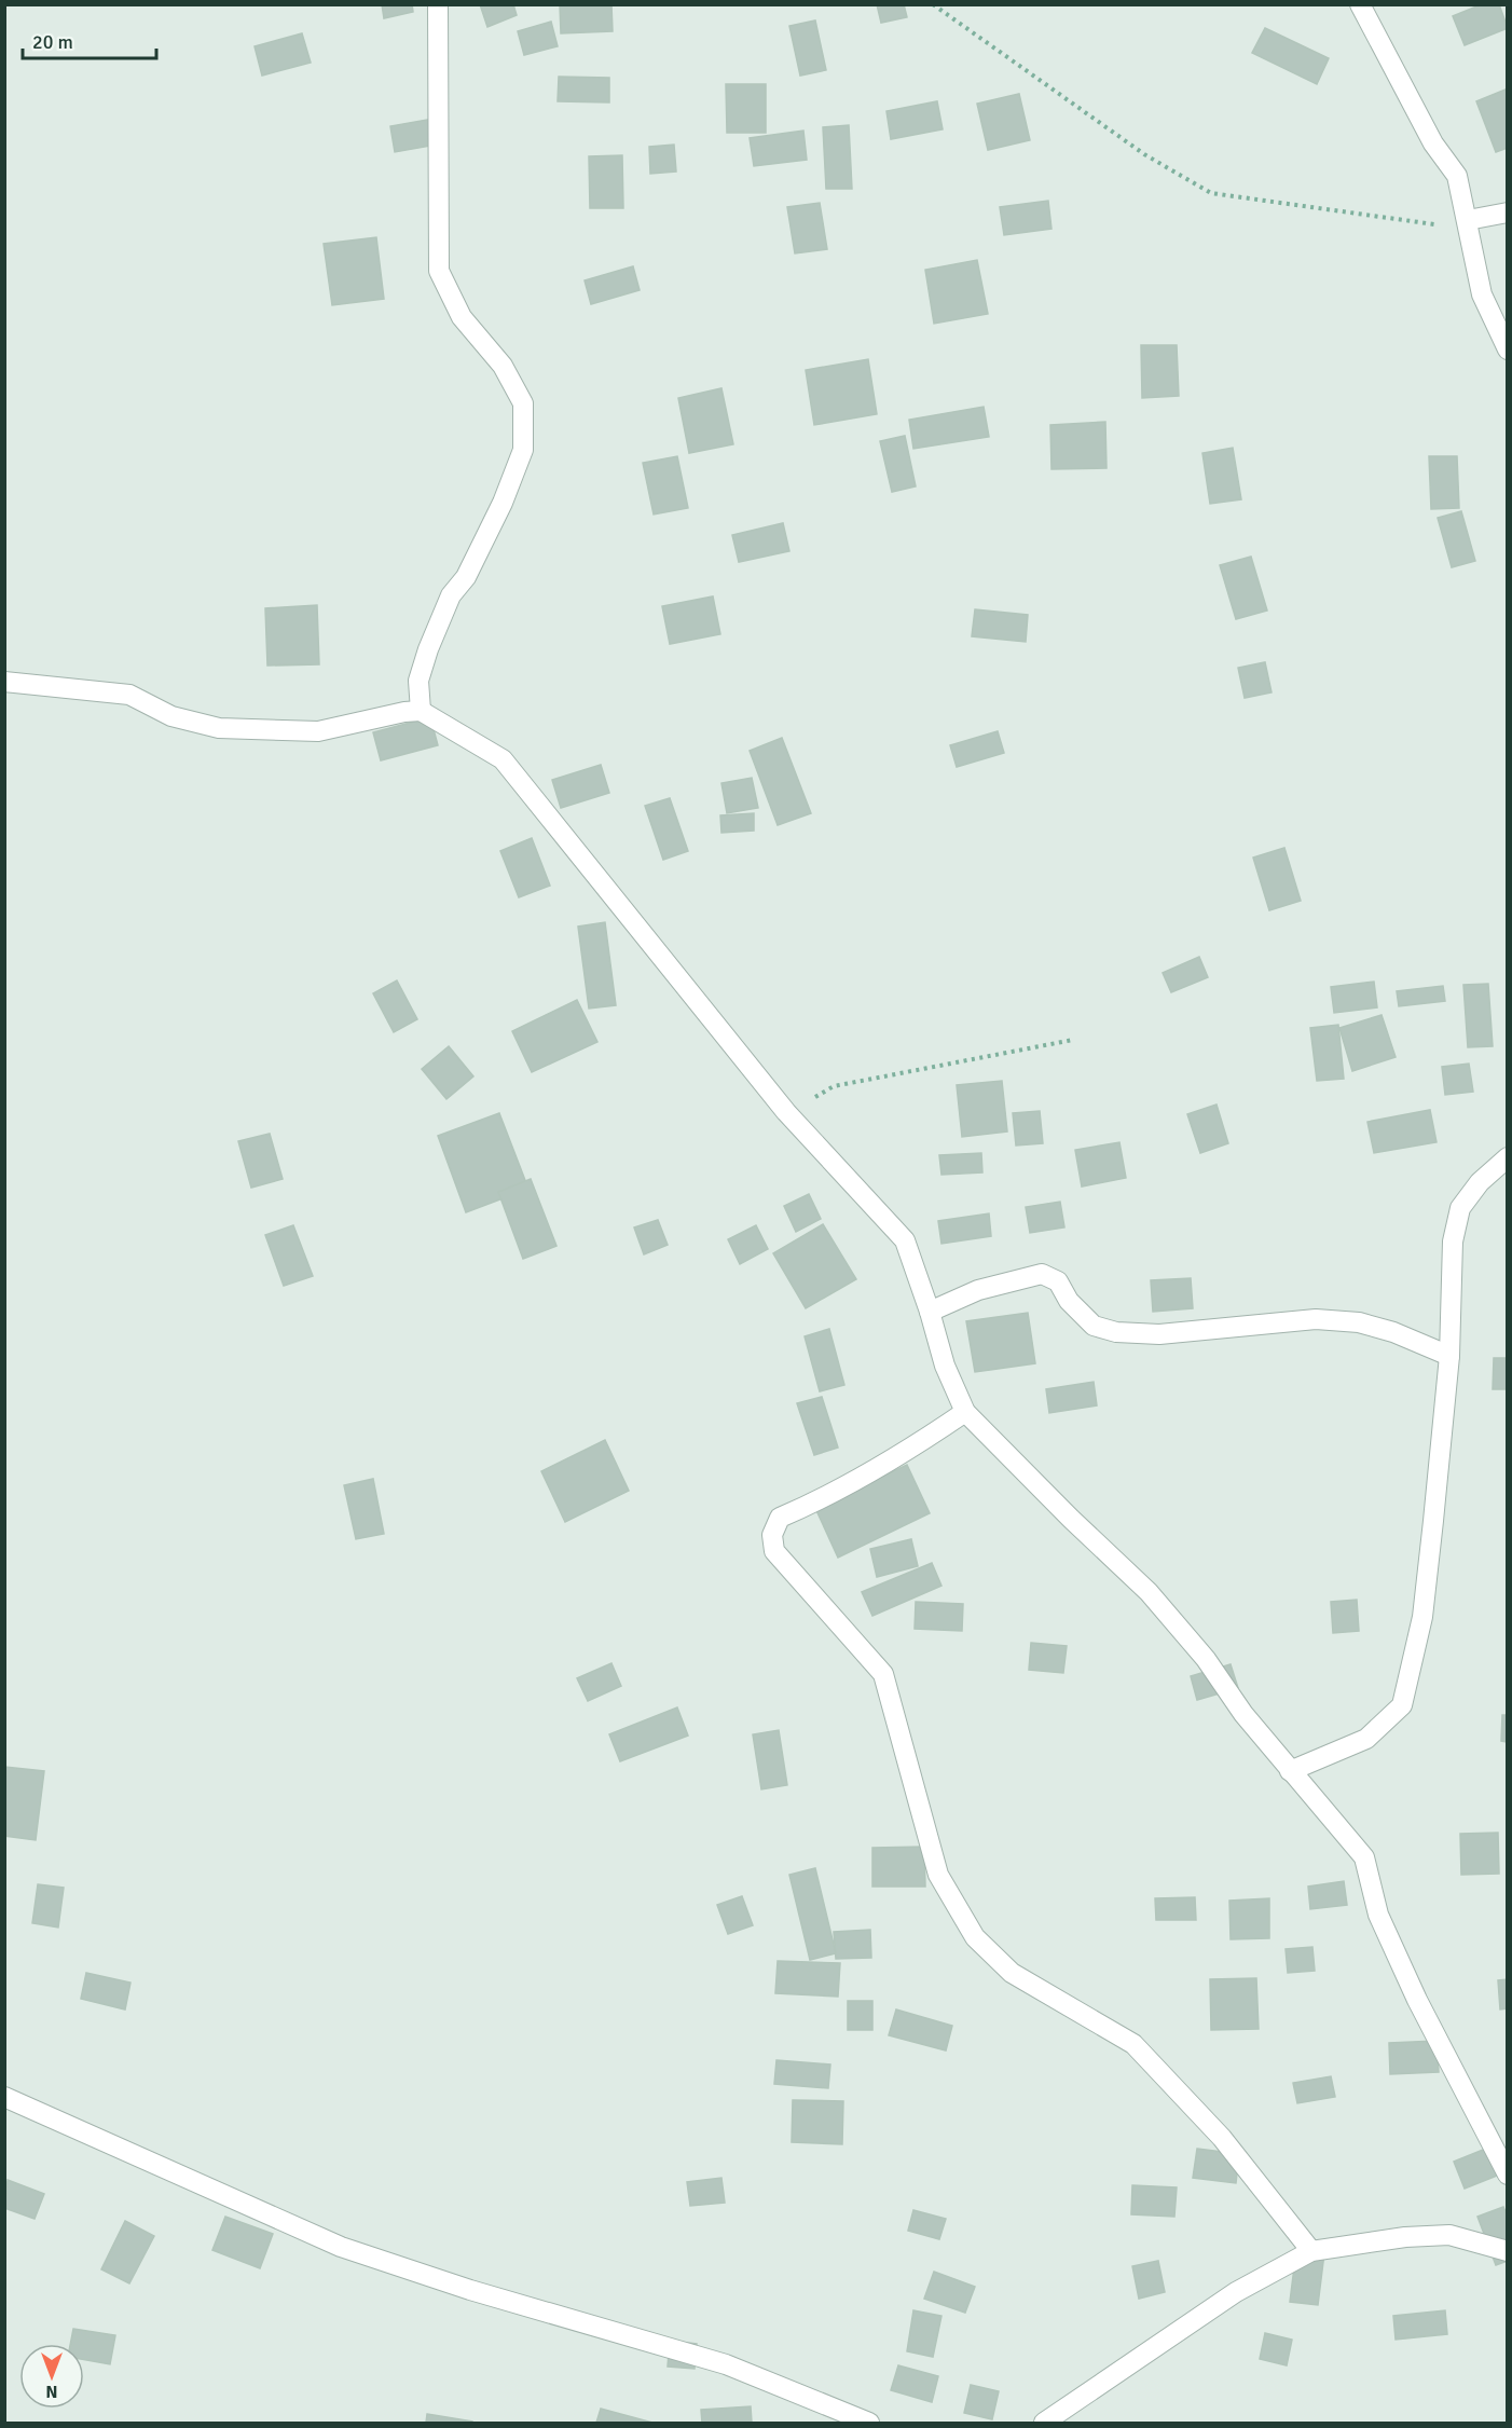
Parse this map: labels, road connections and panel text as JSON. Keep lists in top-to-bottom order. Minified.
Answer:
{"scale_bar":"20 m","north":"bottom"}
